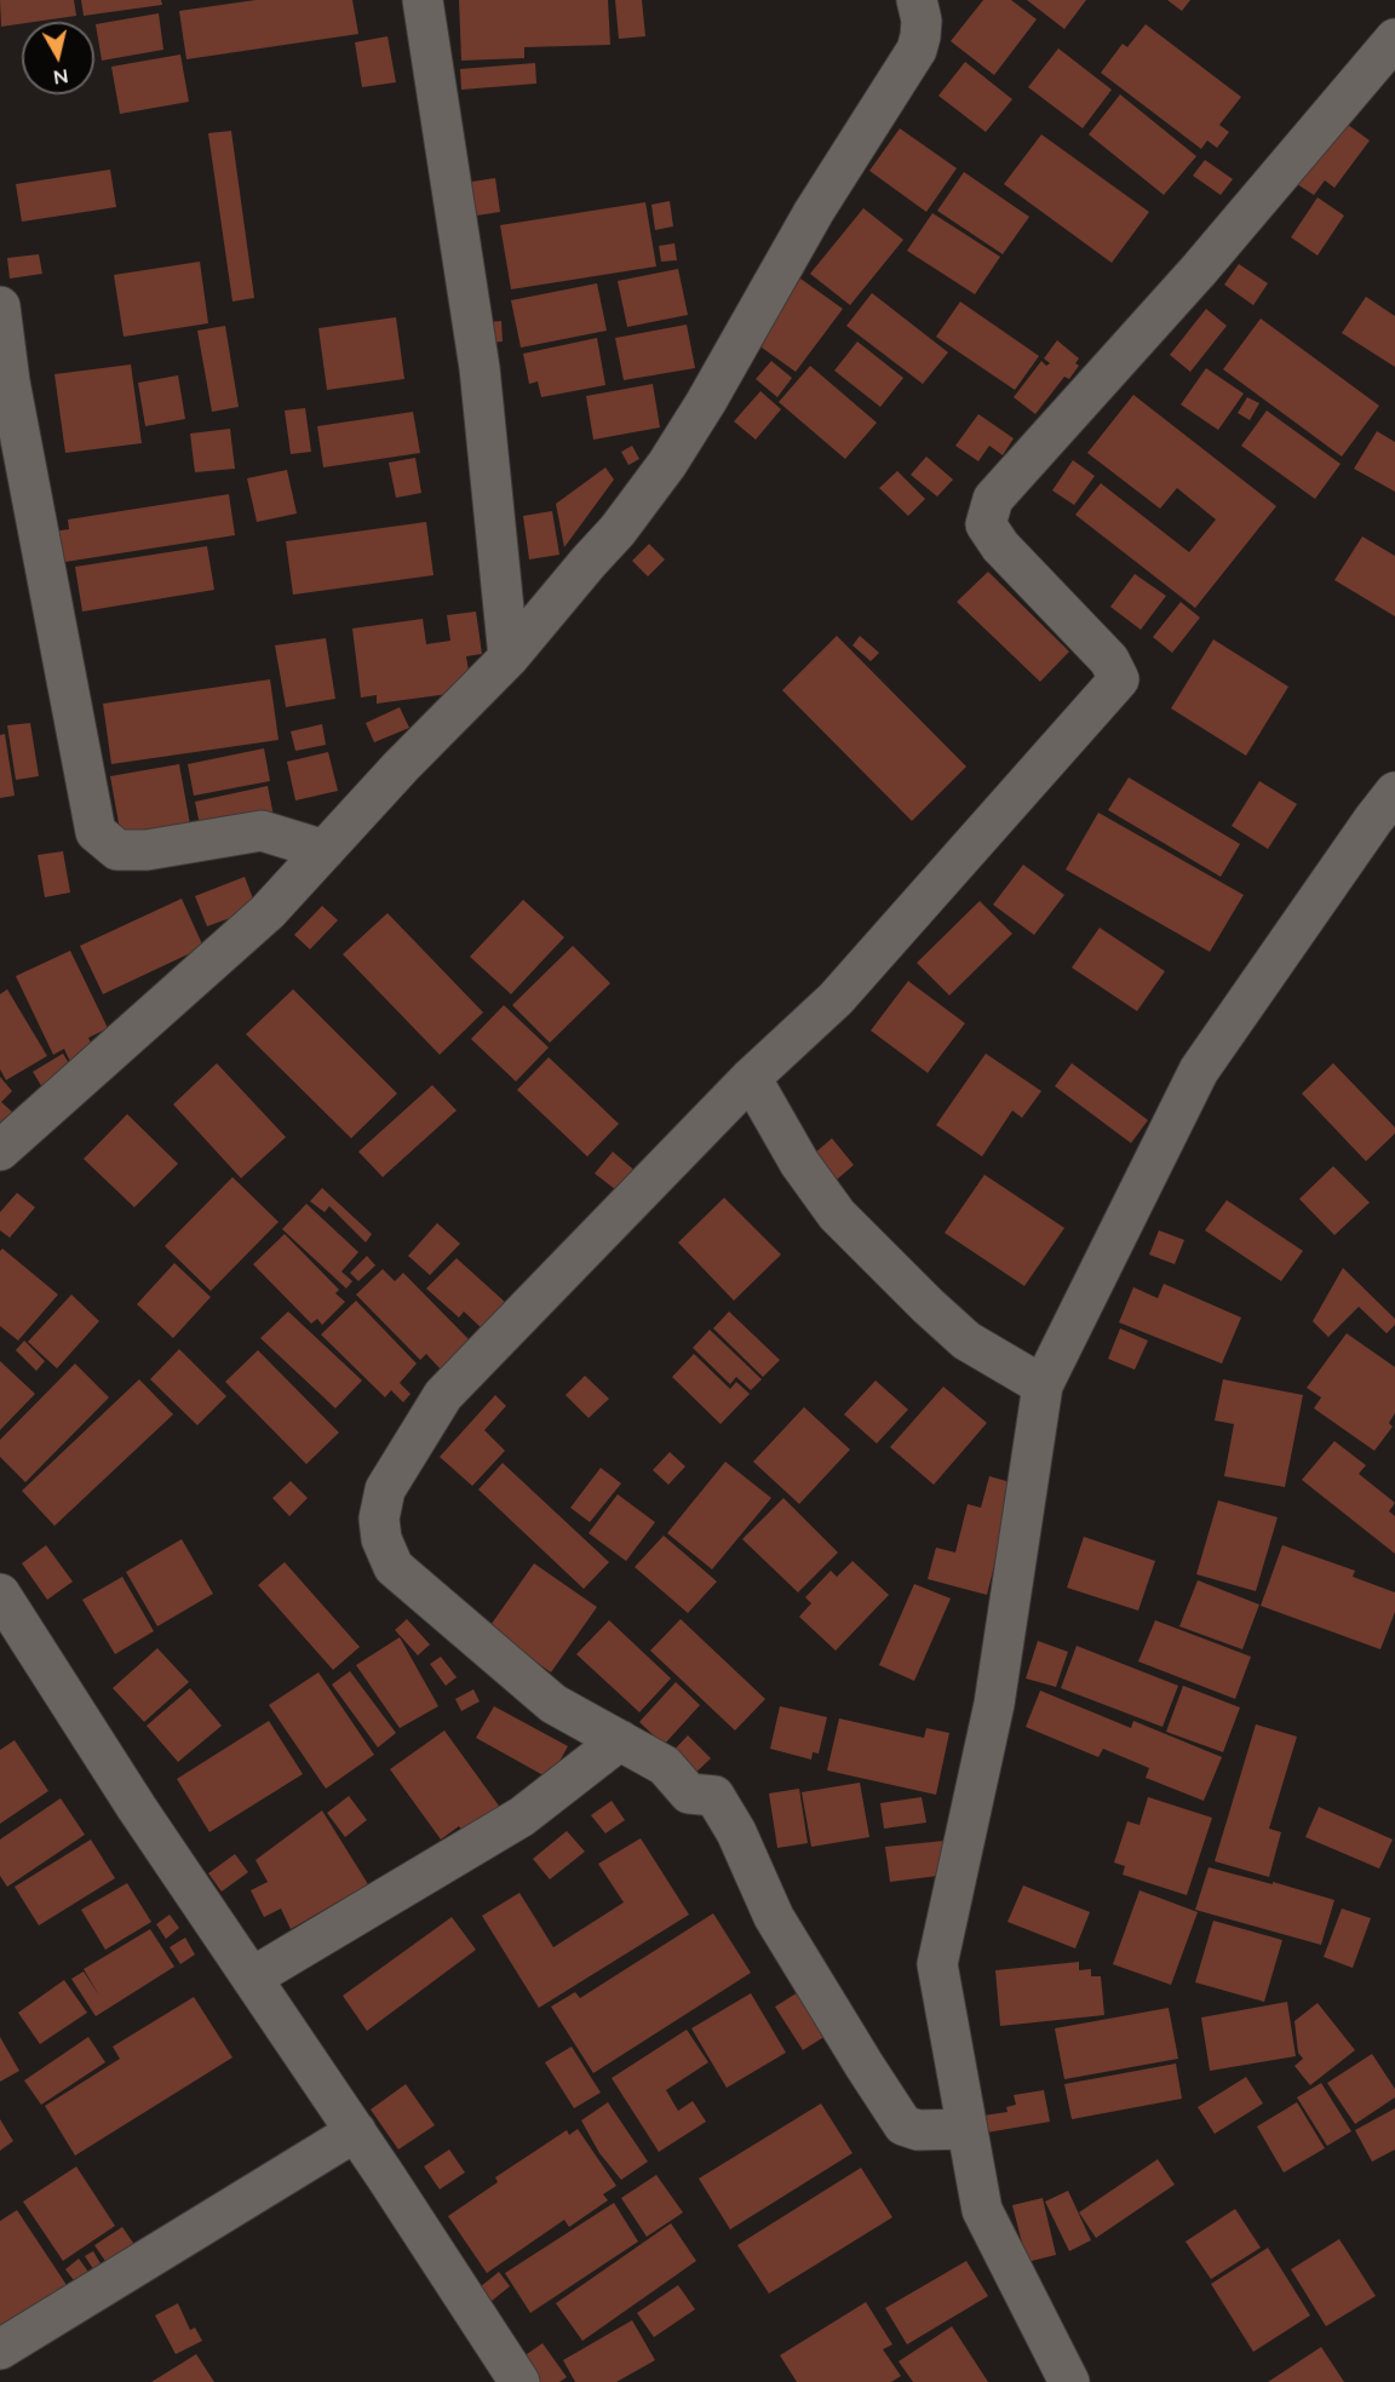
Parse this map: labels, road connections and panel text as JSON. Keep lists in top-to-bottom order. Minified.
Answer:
{"north":"bottom"}
